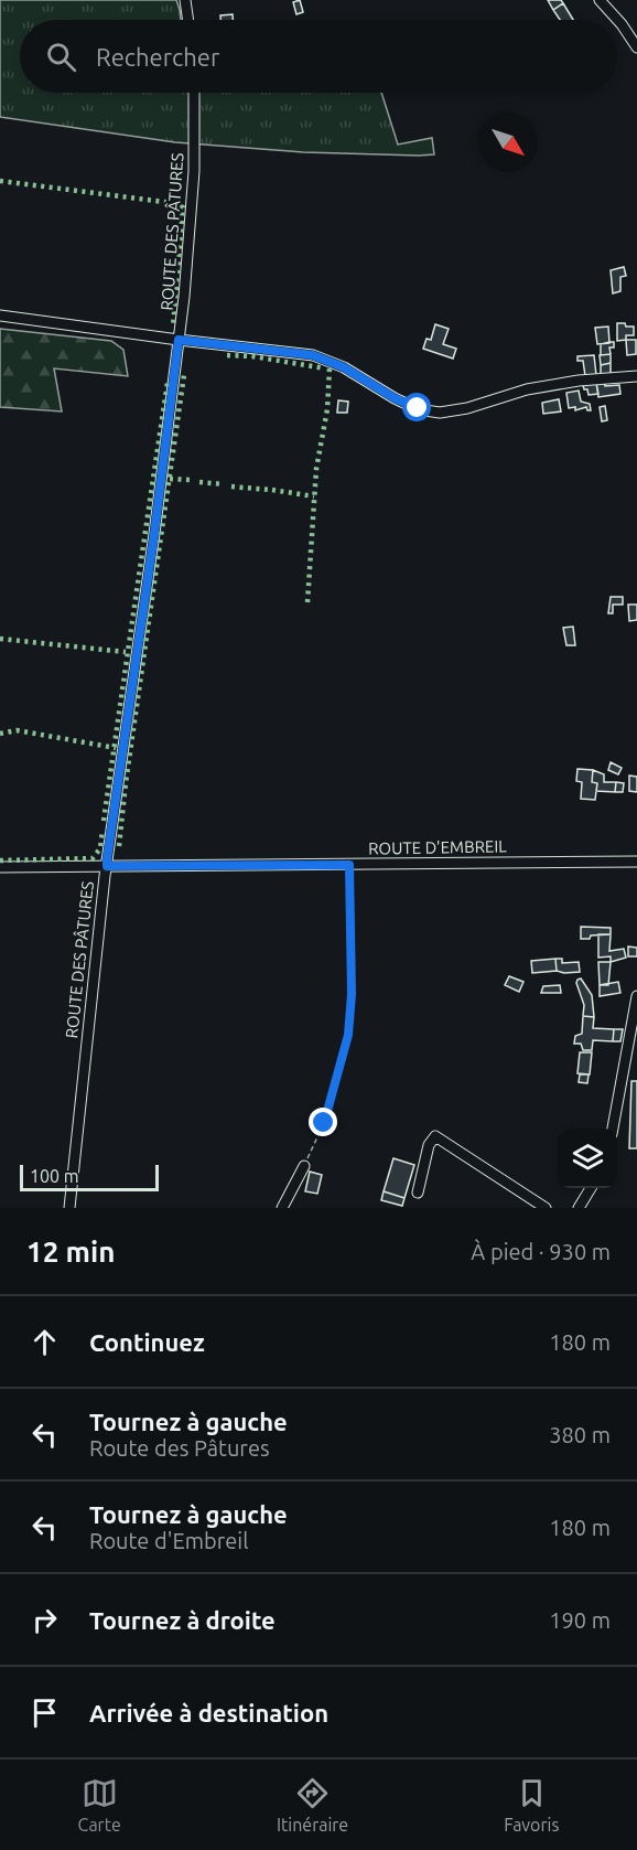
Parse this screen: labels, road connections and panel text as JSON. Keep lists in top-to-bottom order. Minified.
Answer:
{"streets":{"street":["ROUTE DES PÂTURES","ROUTE D'EMBREIL"]},"crossings":[["ROUTE DES PÂTURES","ROUTE D'EMBREIL"]],"scale_bar":"100 m","north":"bottom right","page":{"search":"Rechercher","scale":"100 m","heading":["12 min","À pied · 930 m"],"list":[["Continuez","180 m"],["Tournez à gauche","Route des Pâtures","380 m"],["Tournez à gauche","Route d'Embreil","180 m"],["Tournez à droite","190 m"],"Arrivée à destination"],"nav":["Carte","Itinéraire","Favoris"]}}
